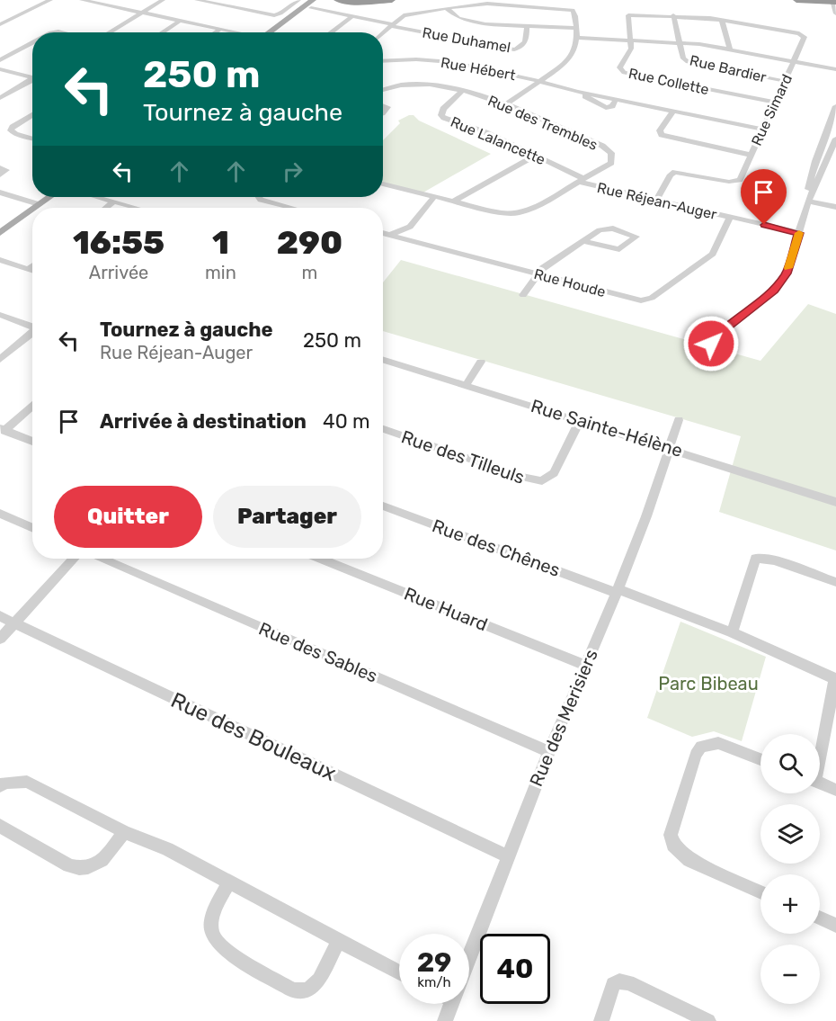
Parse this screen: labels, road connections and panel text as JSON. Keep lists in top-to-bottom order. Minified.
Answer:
{"streets":{"street":["Rue Duhamel","Rue Hébert","Rue Bardier","Rue Collette","Rue Simard","Rue des Trembles","Rue Lalancette","Rue Réjean-Auger","Rue Houde","Rue Sainte-Hélène","Rue des Tilleuls","Rue des Chênes","Rue Huard","Rue des Sables","Rue des Merisiers","Rue des Bouleaux"]},"crossings":[["Rue Hébert","Rue Simard"],["Rue Bardier","Rue Collette"],["Rue Bardier","Rue Simard"],["Rue Collette","Rue Simard"],["Rue Simard","Rue Réjean-Auger"],["Rue des Trembles","Rue Lalancette"],["Rue des Trembles","Rue Réjean-Auger"],["Rue Lalancette","Rue Réjean-Auger"],["Rue Réjean-Auger","Rue Houde"],["Rue Sainte-Hélène","Rue des Tilleuls"],["Rue Sainte-Hélène","Rue des Merisiers"],["Rue des Chênes","Rue des Merisiers"],["Rue Huard","Rue des Merisiers"],["Rue des Sables","Rue des Merisiers"],["Rue des Merisiers","Rue des Bouleaux"]],"parks":["Parc Bibeau"],"page":{"turn":["250 m","Tournez à gauche"],"eta":["16:55","Arrivée","1","min","290","m"],"list":[{"name":"Tournez à gauche","note":"Rue Réjean-Auger","value":"250 m"},{"name":"Arrivée à destination","value":"40 m"}],"buttons":["Quitter","Partager"],"map_buttons":["+","−"],"speed":"29 km/h","limit":"40"}}
